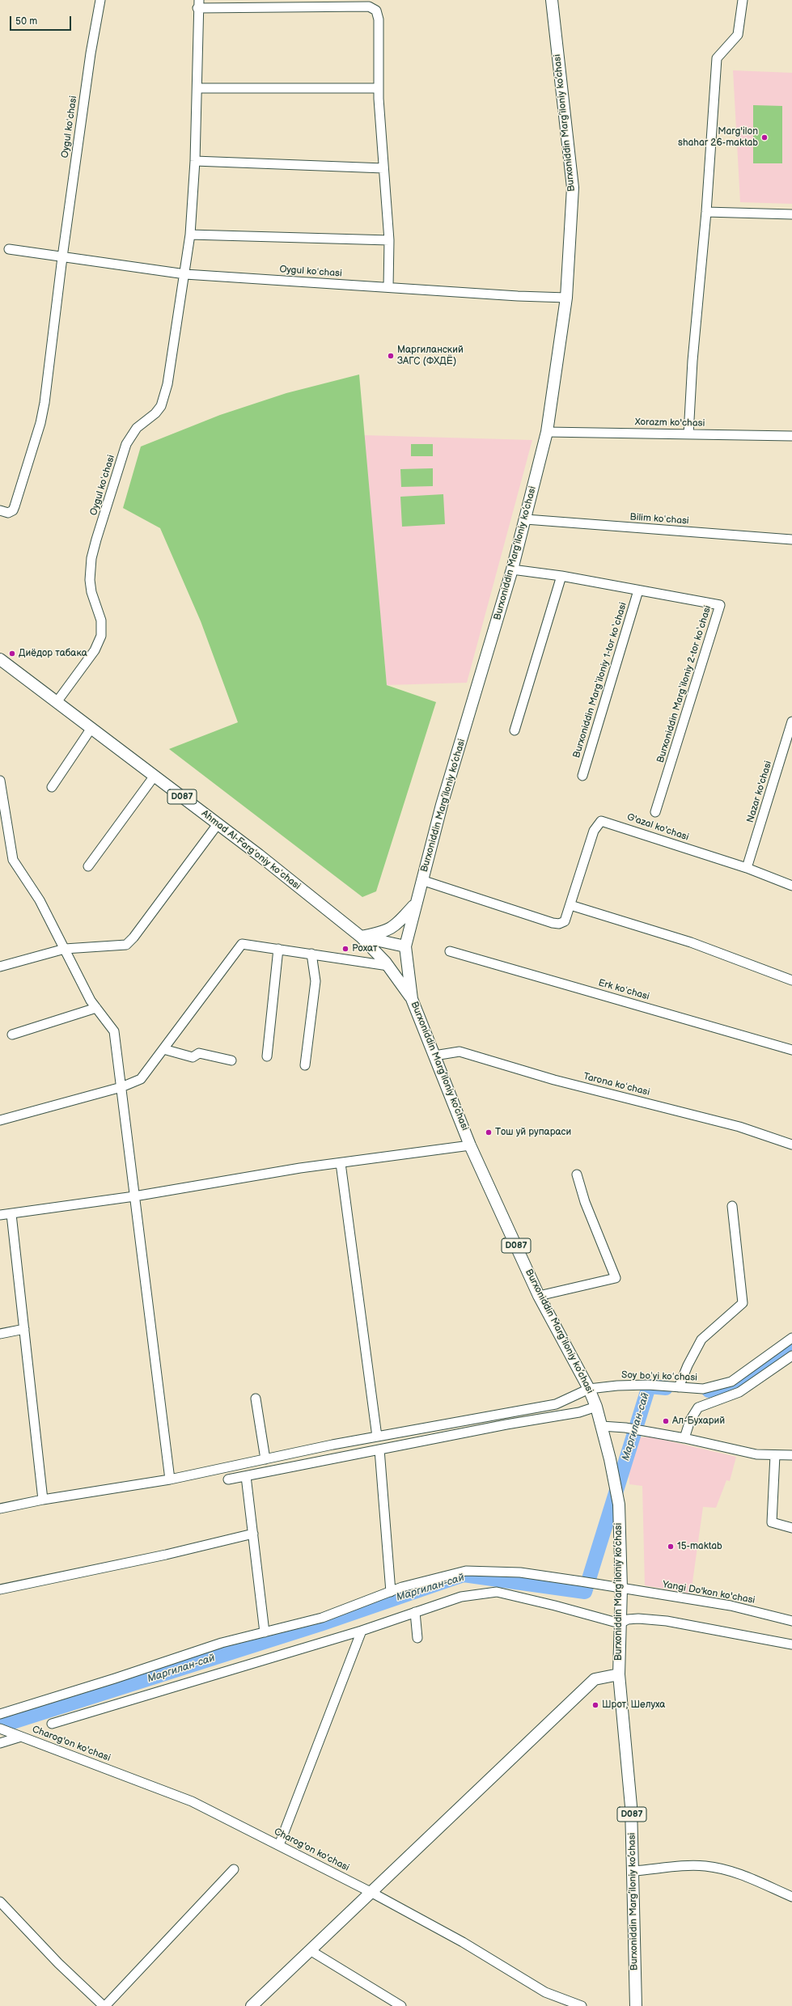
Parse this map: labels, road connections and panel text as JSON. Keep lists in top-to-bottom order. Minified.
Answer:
{"streets":{"main road":["Burxoniddin Marg’iloniy ko’chasi","D087","Ahmad Al-Fargʻoniy koʻchasi"],"street":["Oygul koʻchasi","Xorazm ko'chasi","Bilim koʻchasi","Burxoniddin Marg‘iloniy 1-tor ko‘chasi","Burxoniddin Marg‘iloniy 2-tor ko‘chasi","Nazar ko'chasi","G'azal ko'chasi","Erk koʻchasi","Tarona koʻchasi","Soy boʻyi koʻchasi","Yangi Do'kon ko'chasi","Charog'on ko'chasi"]},"crossings":[["Burxoniddin Marg’iloniy ko’chasi","Xorazm ko'chasi"],["Burxoniddin Marg’iloniy ko’chasi","Bilim koʻchasi"],["Burxoniddin Marg’iloniy ko’chasi","D087"],["Burxoniddin Marg’iloniy ko’chasi","G'azal ko'chasi"],["Burxoniddin Marg’iloniy ko’chasi","Tarona koʻchasi"],["Burxoniddin Marg’iloniy ko’chasi","Soy boʻyi koʻchasi"],["Burxoniddin Marg’iloniy ko’chasi","Yangi Do'kon ko'chasi"],["Oygul koʻchasi","Ahmad Al-Fargʻoniy koʻchasi"],["Burxoniddin Marg‘iloniy 1-tor ko‘chasi","Burxoniddin Marg‘iloniy 2-tor ko‘chasi"],["Nazar ko'chasi","G'azal ko'chasi"],["D087","Ahmad Al-Fargʻoniy koʻchasi"]],"water":["Маргилан-сай"],"places":["Marg'ilon shahar 26-maktab","Маргиланский ЗАГС (ФХДЁ)","Диёдор табака","Рохат","Тош уй рупараси","Ал-Бухарий","15-maktab","Шрот, Шелуха"],"scale_bar":"50 m"}
